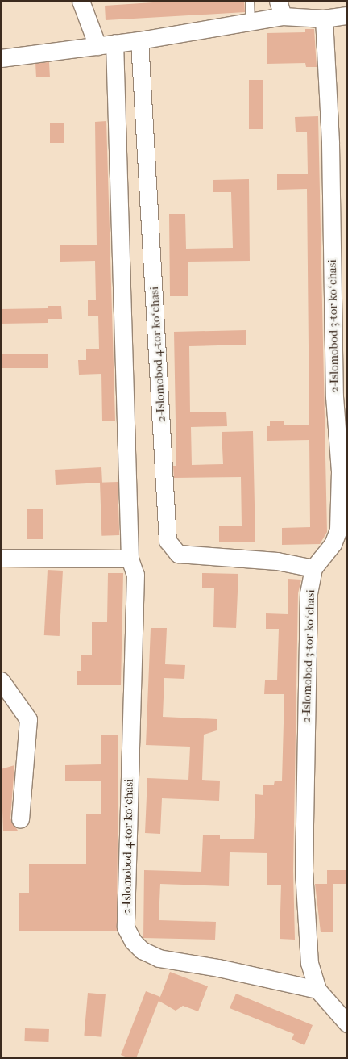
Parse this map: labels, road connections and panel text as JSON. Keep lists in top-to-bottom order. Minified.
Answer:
{"streets":{"street":["2-Islomobod 3-tor koʻchasi","2-Islomobod 4-tor koʻchasi"]},"crossings":[["2-Islomobod 3-tor koʻchasi","2-Islomobod 4-tor koʻchasi"]]}
